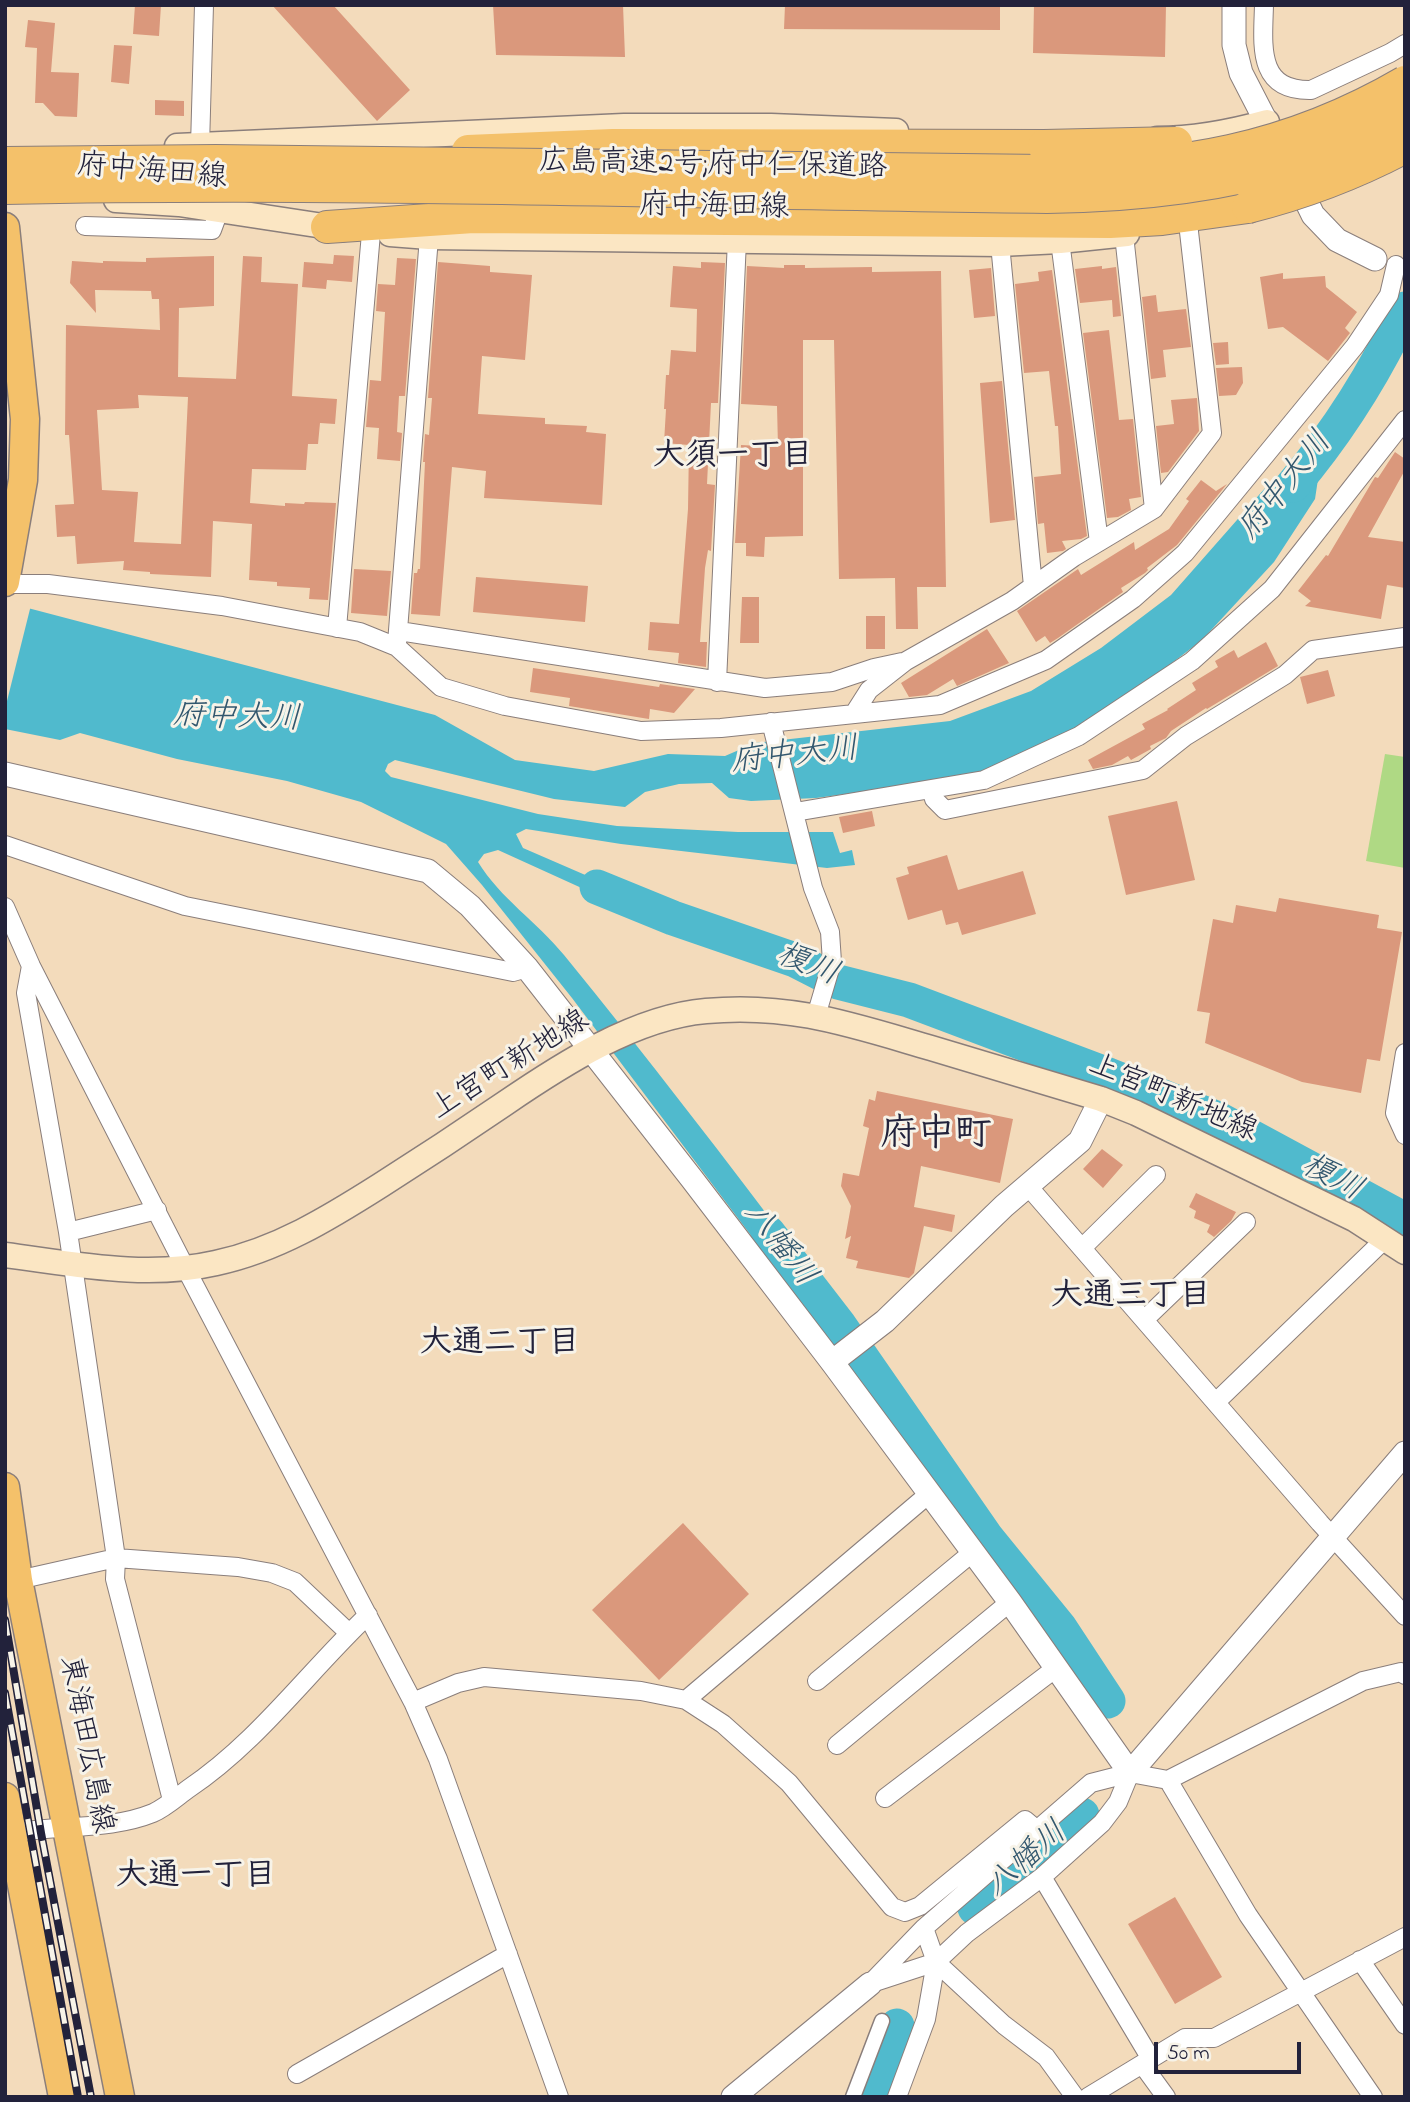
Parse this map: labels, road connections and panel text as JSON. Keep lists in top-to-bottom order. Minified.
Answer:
{"streets":{"highway":["広島高速2号;府中仁保道路"],"main road":["府中海田線","上宮町新地線","東海田広島線"]},"districts":["大須一丁目","府中町","大通三丁目","大通二丁目","大通一丁目"],"water":["府中大川","榎川","八幡川"],"scale_bar":"50 m"}
